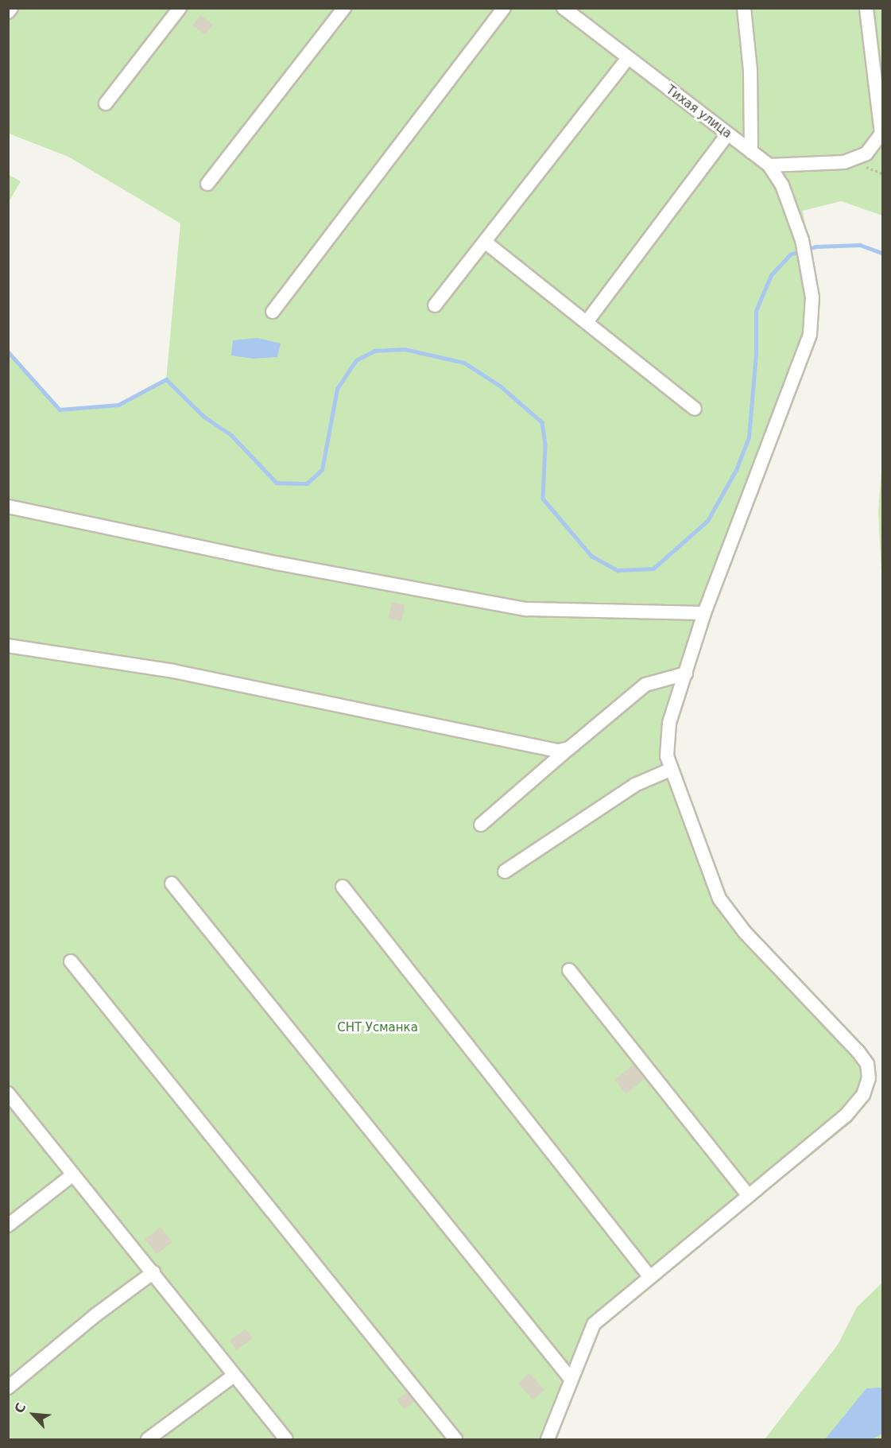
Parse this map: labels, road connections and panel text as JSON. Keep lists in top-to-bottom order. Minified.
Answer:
{"streets":{"street":["Тихая улица"]},"parks":["СНТ Усманка"],"north":"top left"}
